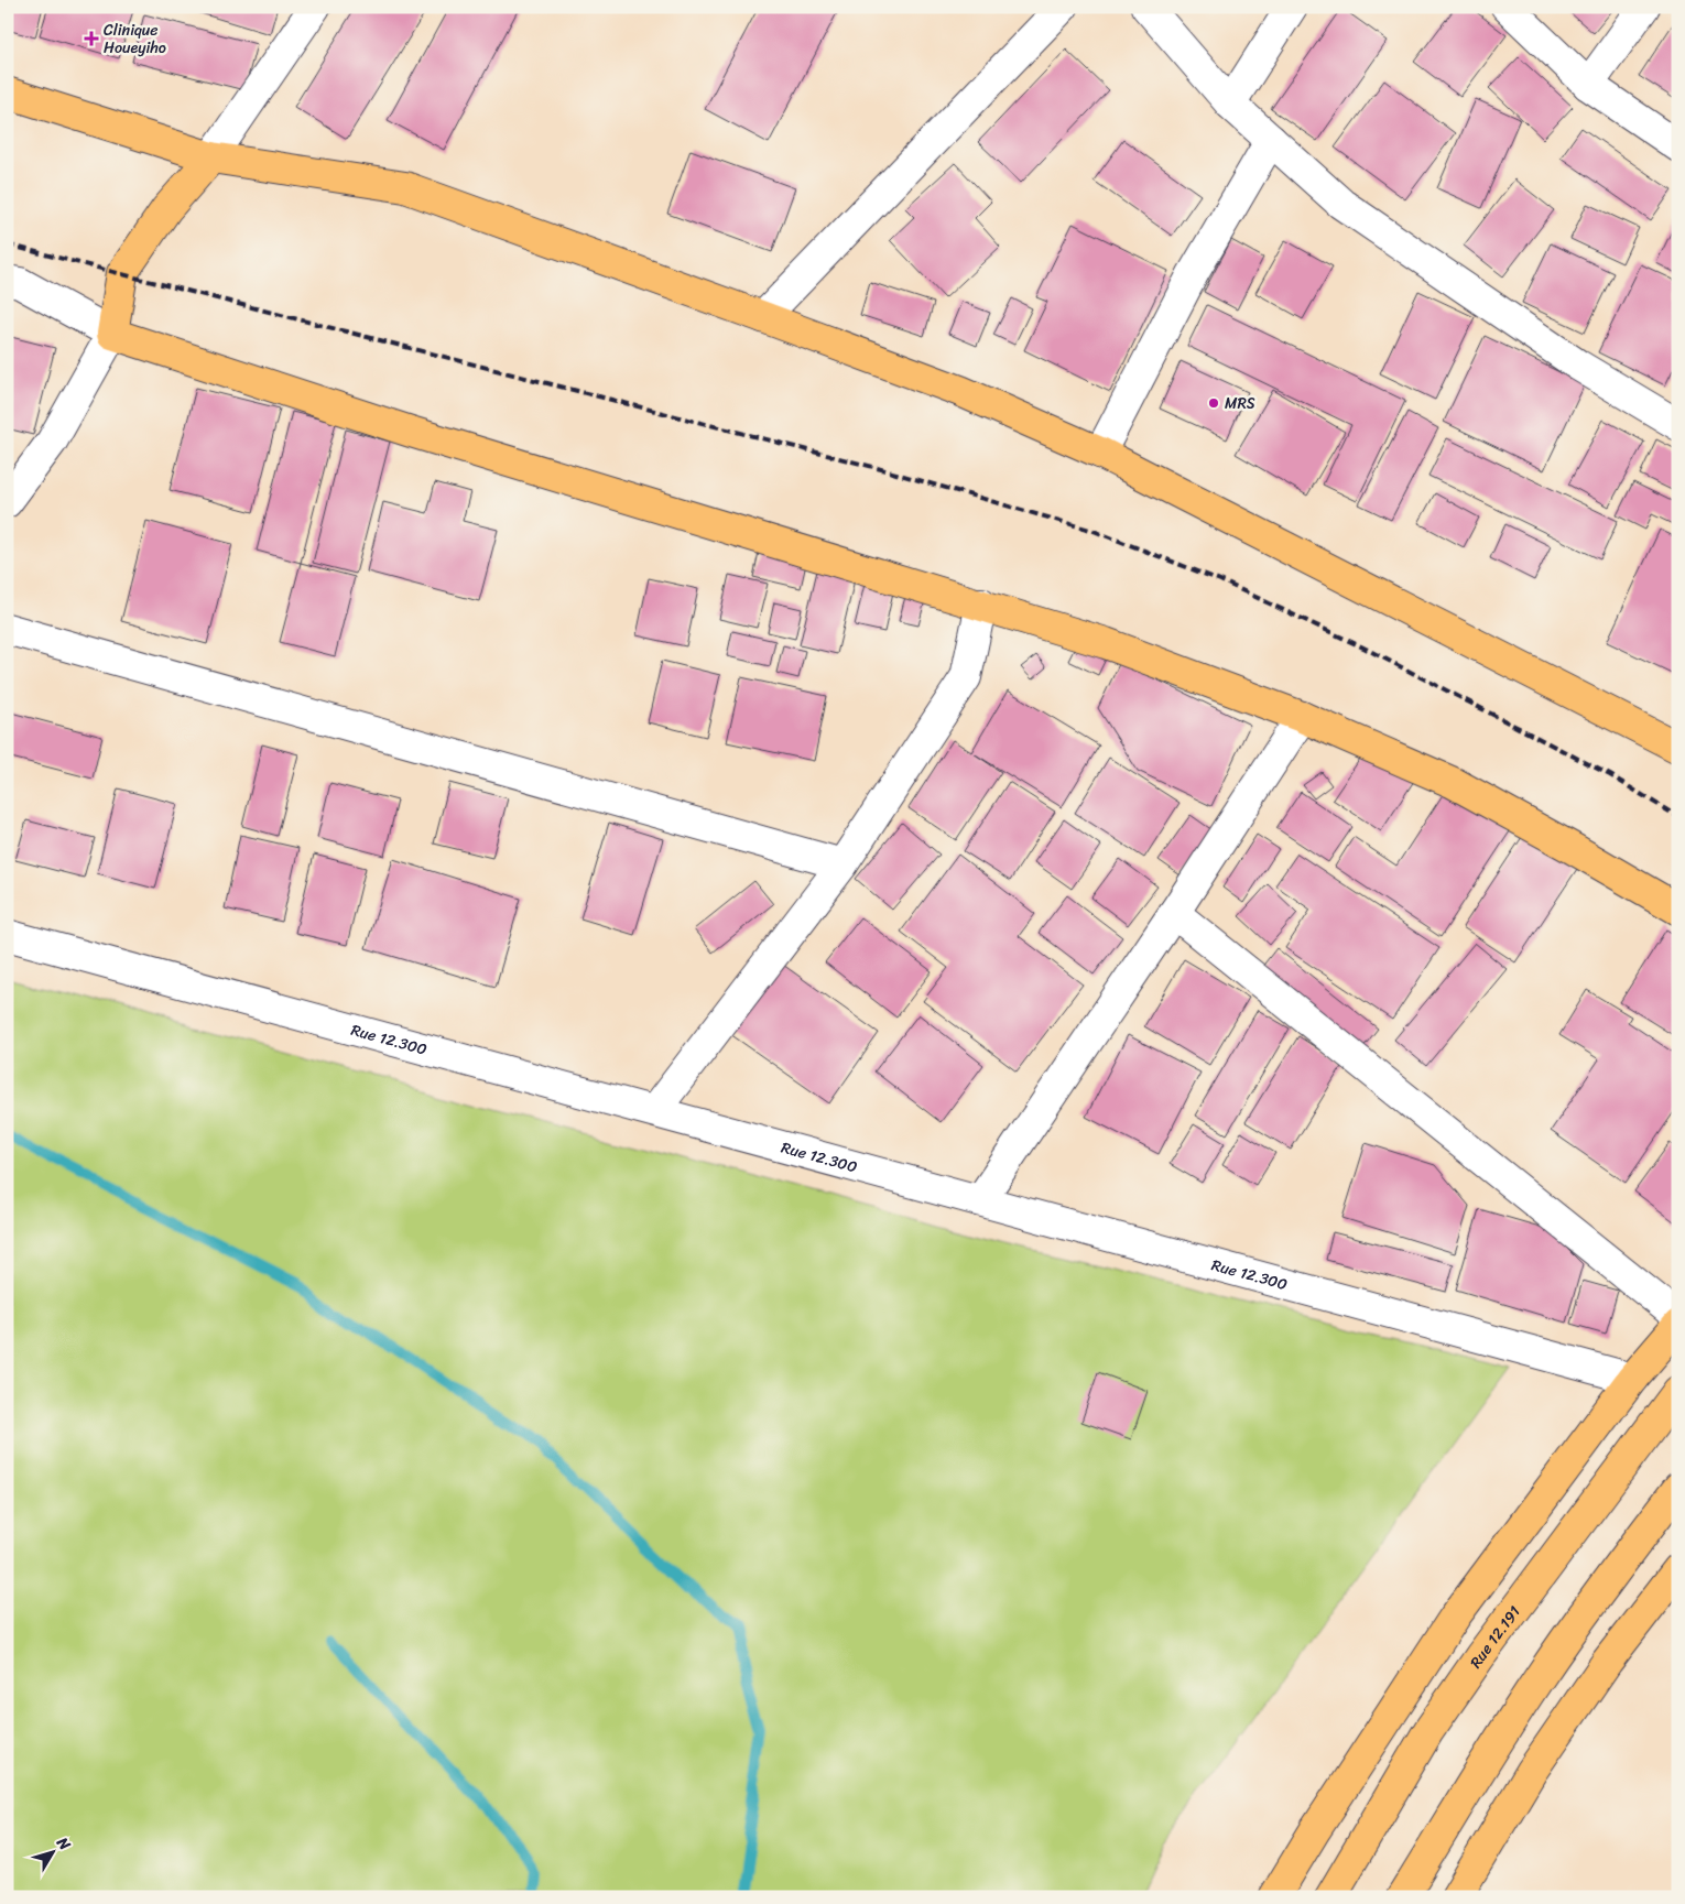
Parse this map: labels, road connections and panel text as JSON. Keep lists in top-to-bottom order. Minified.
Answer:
{"streets":{"main road":["Rue 12.191"],"street":["Rue 12.300"]},"places":{"health":["Clinique Houeyiho"],"other":["MRS"]},"north":"top right"}
